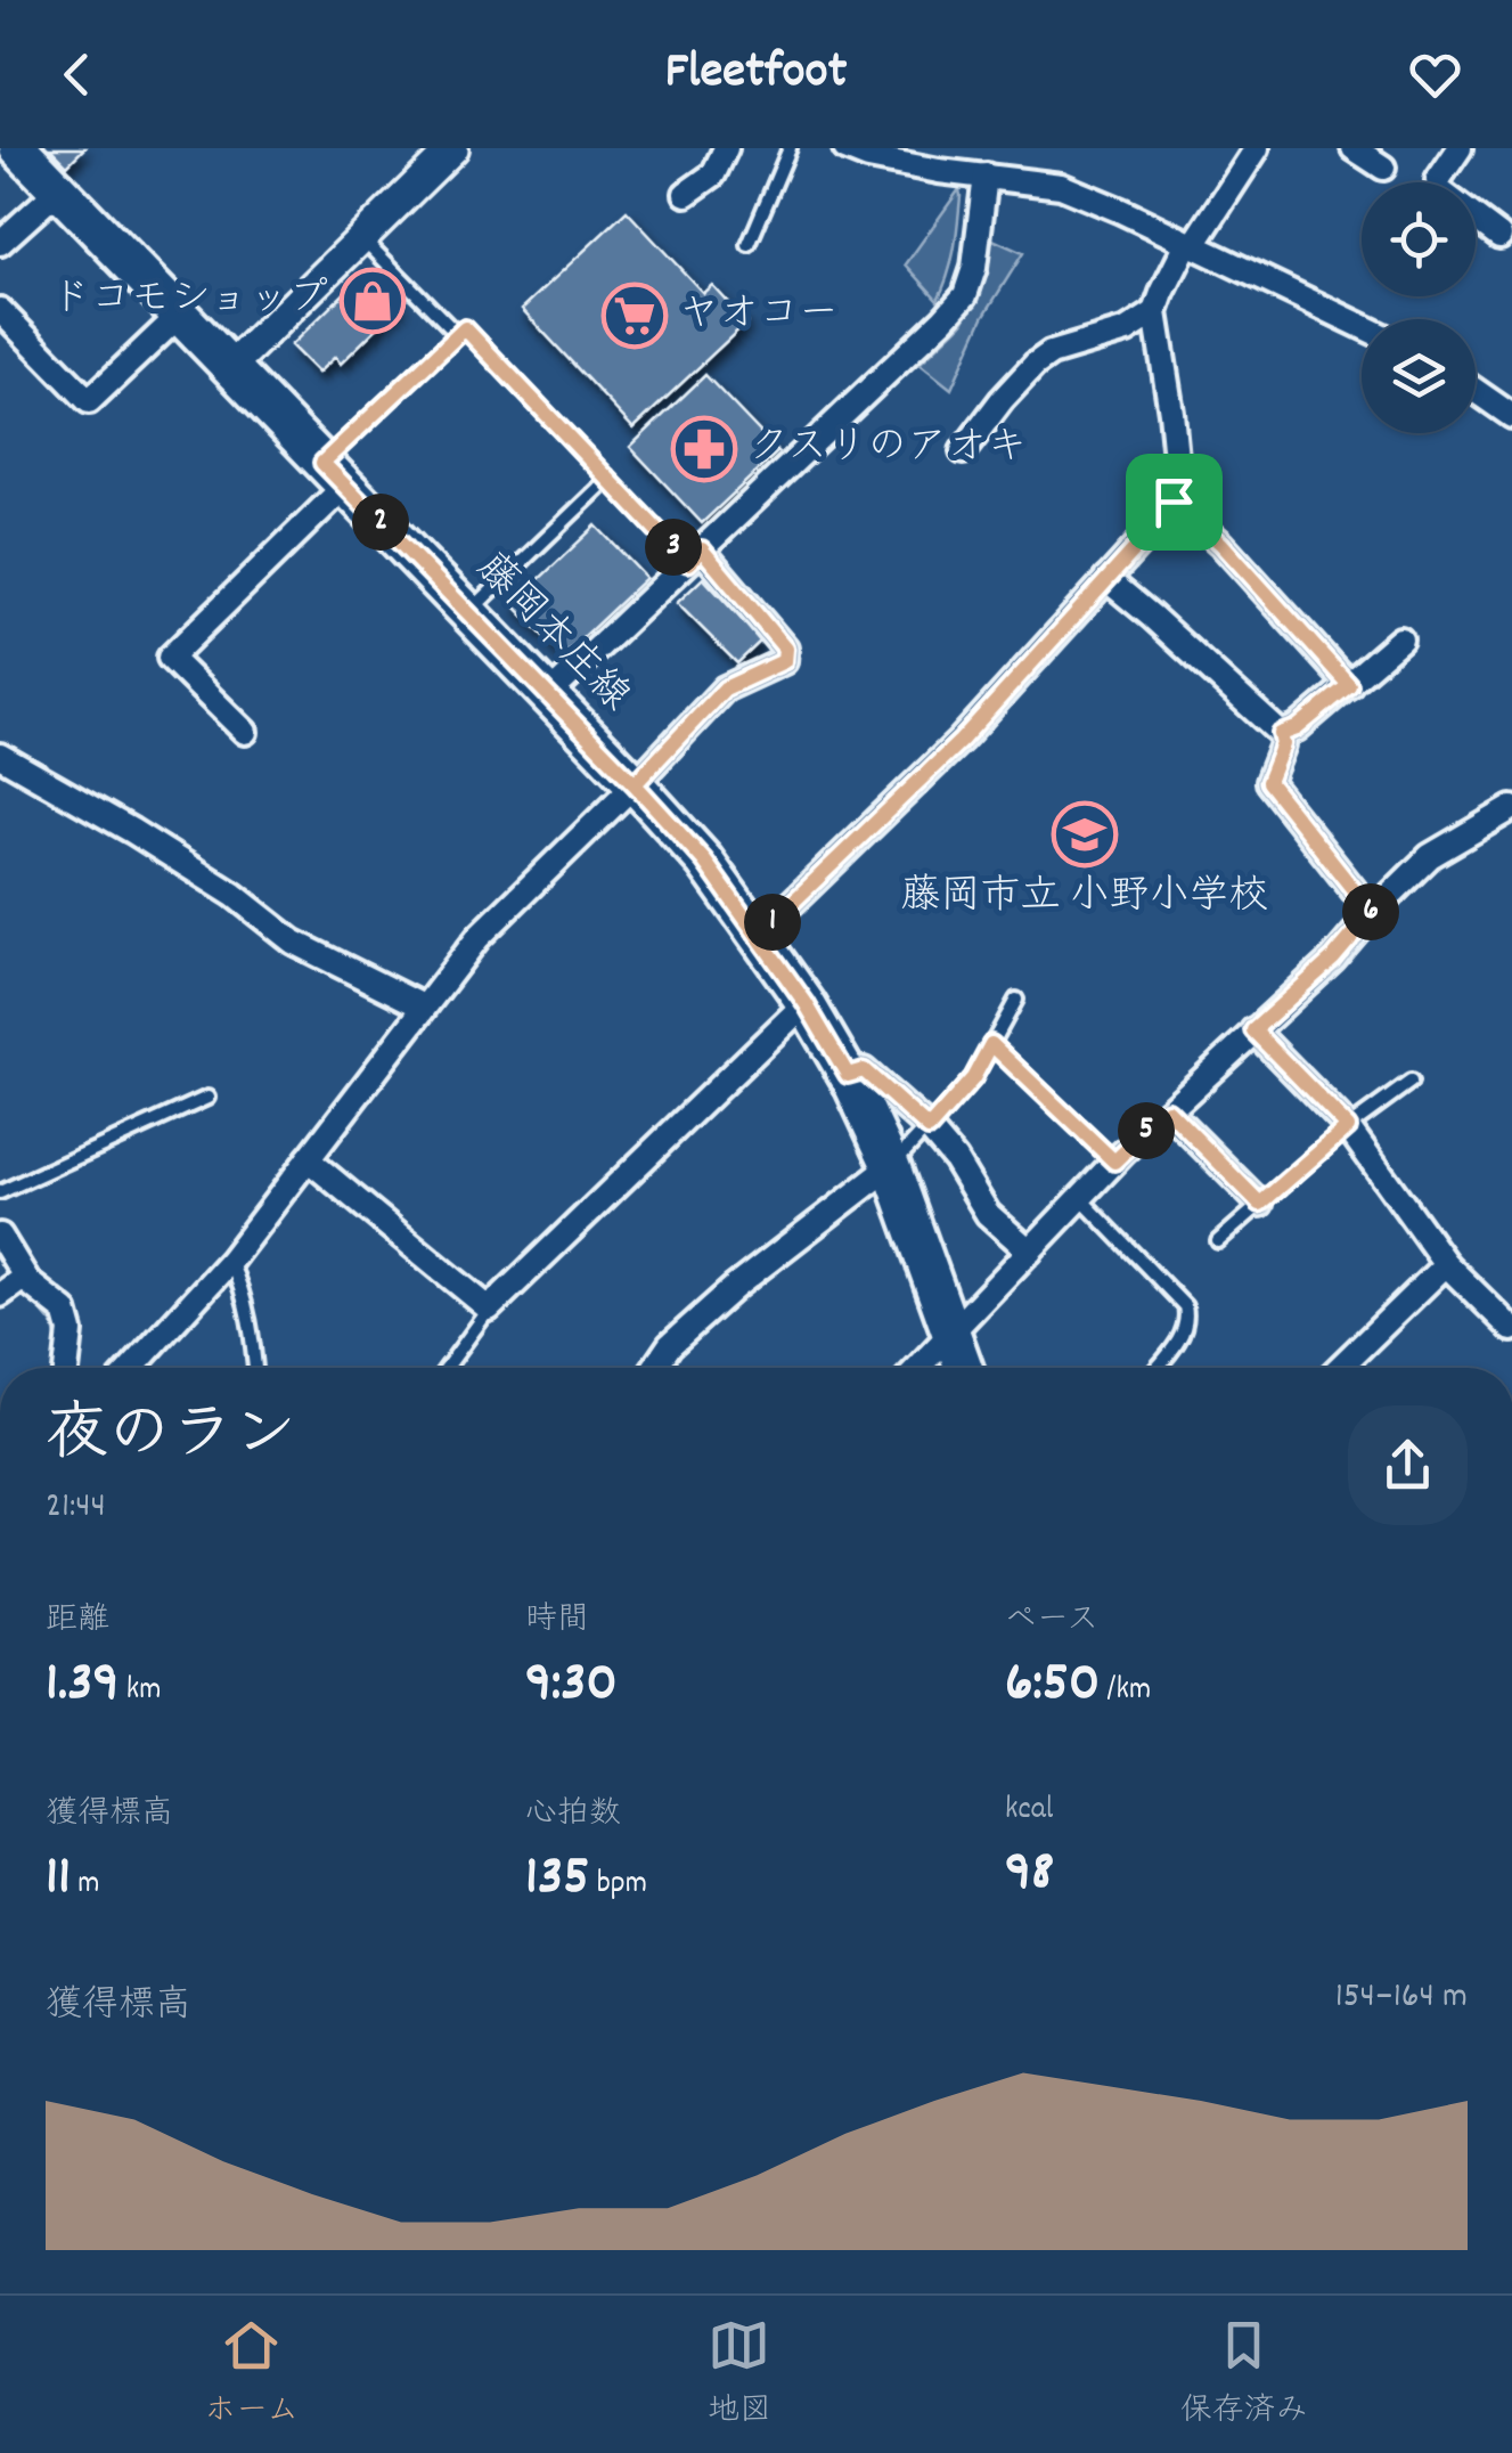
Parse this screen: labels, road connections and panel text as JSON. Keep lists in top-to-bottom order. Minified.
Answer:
{"streets":{"main road":["藤岡本庄線"]},"places":{"shop":["ドコモショップ"],"supermarket":["ヤオコー"],"pharmacy":["クスリのアオキ"],"school or university":["藤岡市立 小野小学校"]},"page":{"header":"Fleetfoot","pins":["2","3","6","1","5"],"heading":["夜のラン","21:44"],"stats":[["距離","1.39 km"],["時間","9:30"],["ペース","6:50 /km"],["獲得標高","11 m"],["心拍数","135 bpm"],["kcal","98"]],"chart":["獲得標高","154–164 m"],"tabs":["ホーム","地図","保存済み"]}}
